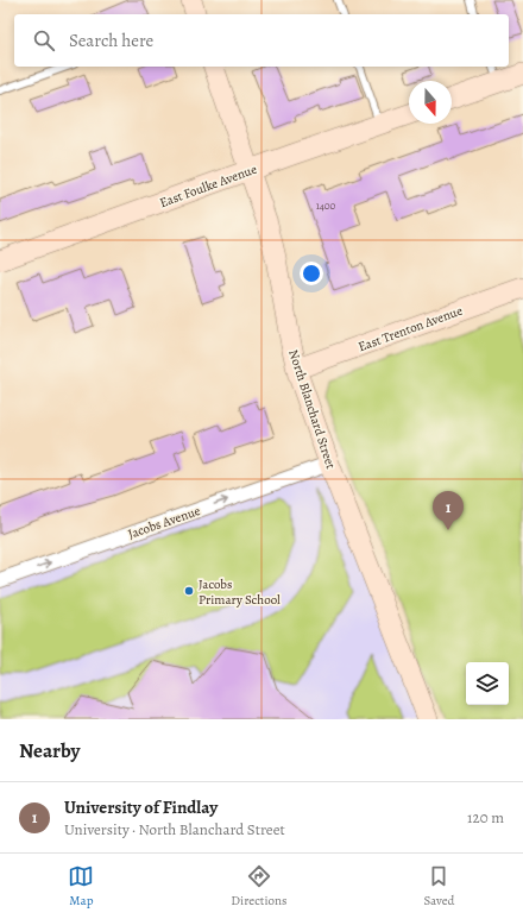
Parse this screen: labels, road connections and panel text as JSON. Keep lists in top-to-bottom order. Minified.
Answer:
{"streets":{"street":["East Foulke Avenue","East Trenton Avenue","North Blanchard Street","Jacobs Avenue"]},"crossings":[["East Foulke Avenue","North Blanchard Street"],["East Trenton Avenue","North Blanchard Street"],["North Blanchard Street","Jacobs Avenue"]],"one_way":["Jacobs Avenue"],"places":["Jacobs Primary School"],"house_numbers":["1400"],"north":"bottom","page":{"search":"Search here","pins":"1","heading":"Nearby","list":[{"mark":"1","name":"University of Findlay","note":"University · North Blanchard Street","value":"120 m"}],"nav":["Map","Directions","Saved"]}}
